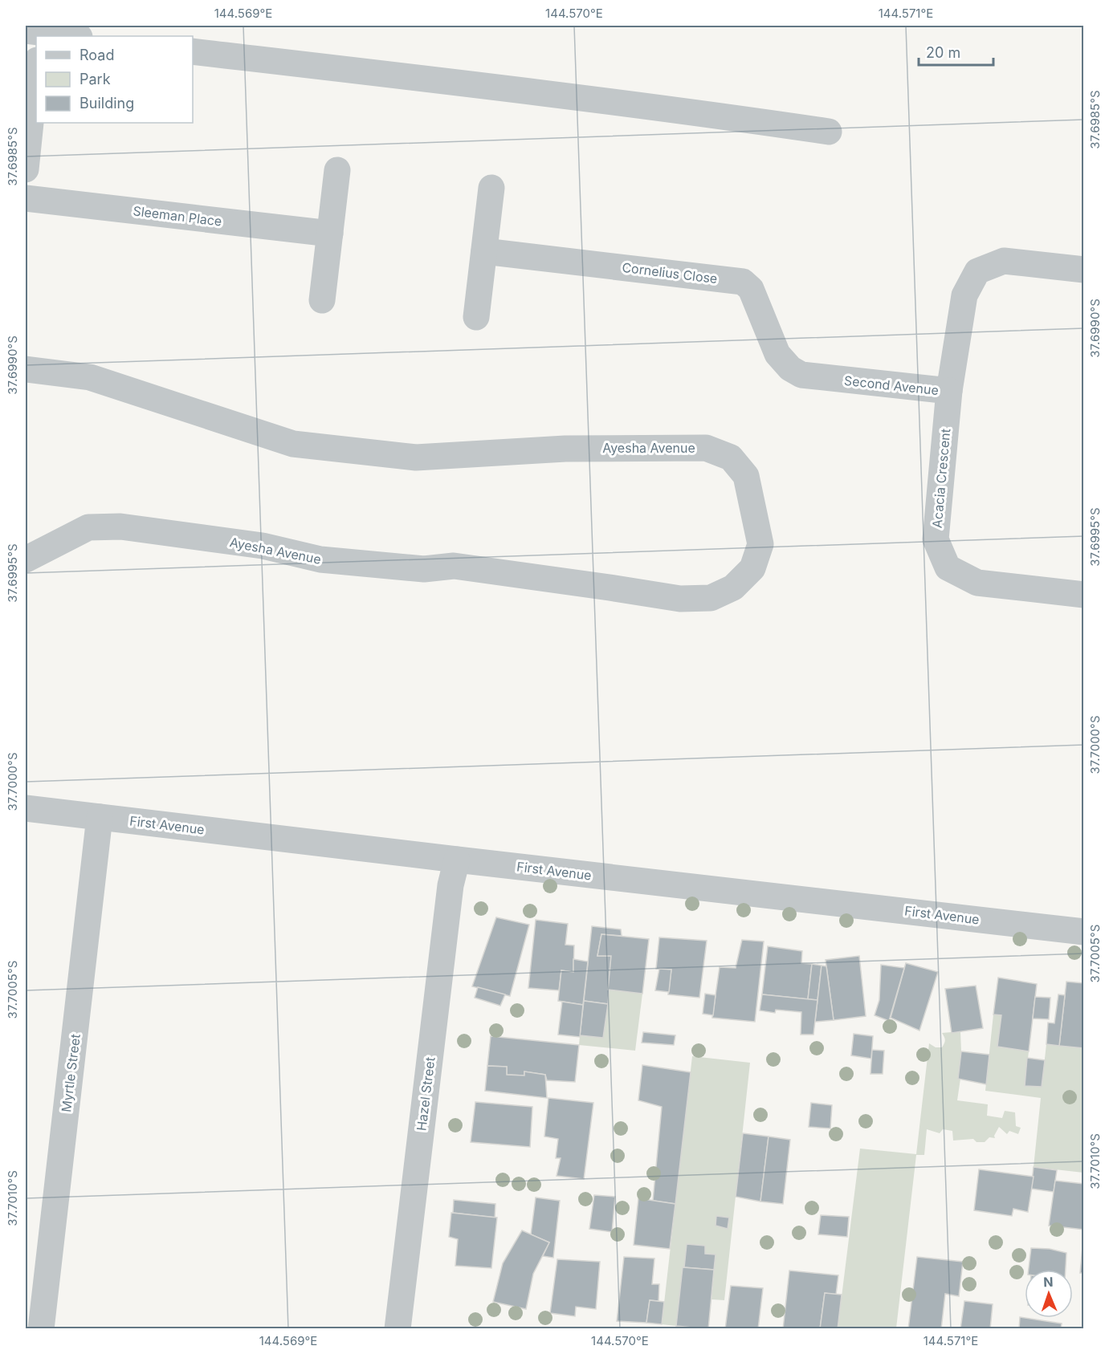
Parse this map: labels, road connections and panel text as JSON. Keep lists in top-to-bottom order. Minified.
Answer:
{"streets":{"street":["Sleeman Place","Cornelius Close","Second Avenue","Ayesha Avenue","Acacia Crescent","First Avenue","Myrtle Street","Hazel Street"]},"crossings":[["Cornelius Close","Second Avenue"],["Second Avenue","Acacia Crescent"],["First Avenue","Myrtle Street"],["First Avenue","Hazel Street"]],"legend":["Road","Park","Building"],"scale_bar":"20 m","north":"top","coordinates":["144.569°E","144.570°E","144.571°E","37.6985°S","37.6990°S","37.6995°S","37.7000°S","37.7005°S","37.7010°S"]}
